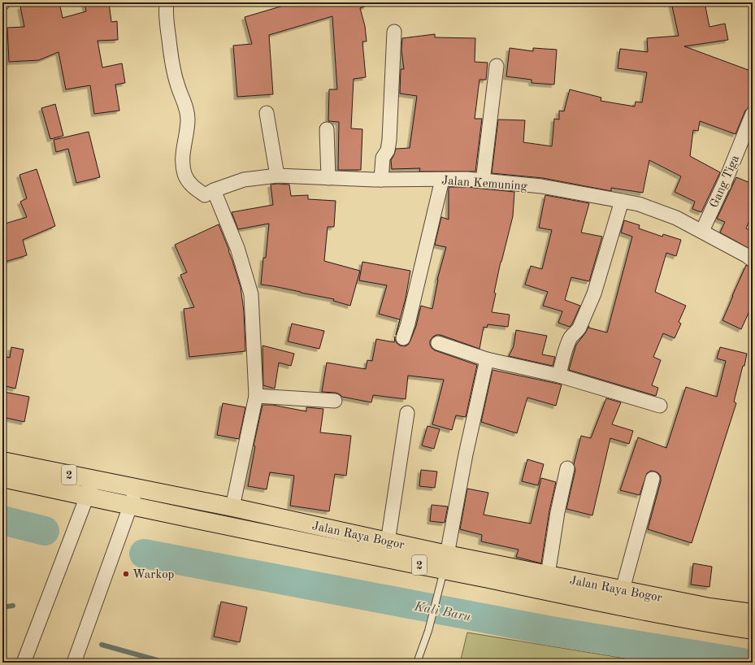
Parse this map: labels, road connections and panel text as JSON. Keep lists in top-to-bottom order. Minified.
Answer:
{"streets":{"highway":["2","Jalan Raya Bogor"],"street":["Gang Tiga","Jalan Kemuning"]},"crossings":[["Gang Tiga","Jalan Kemuning"]],"water":["Kali Baru"],"places":["Warkop"]}
